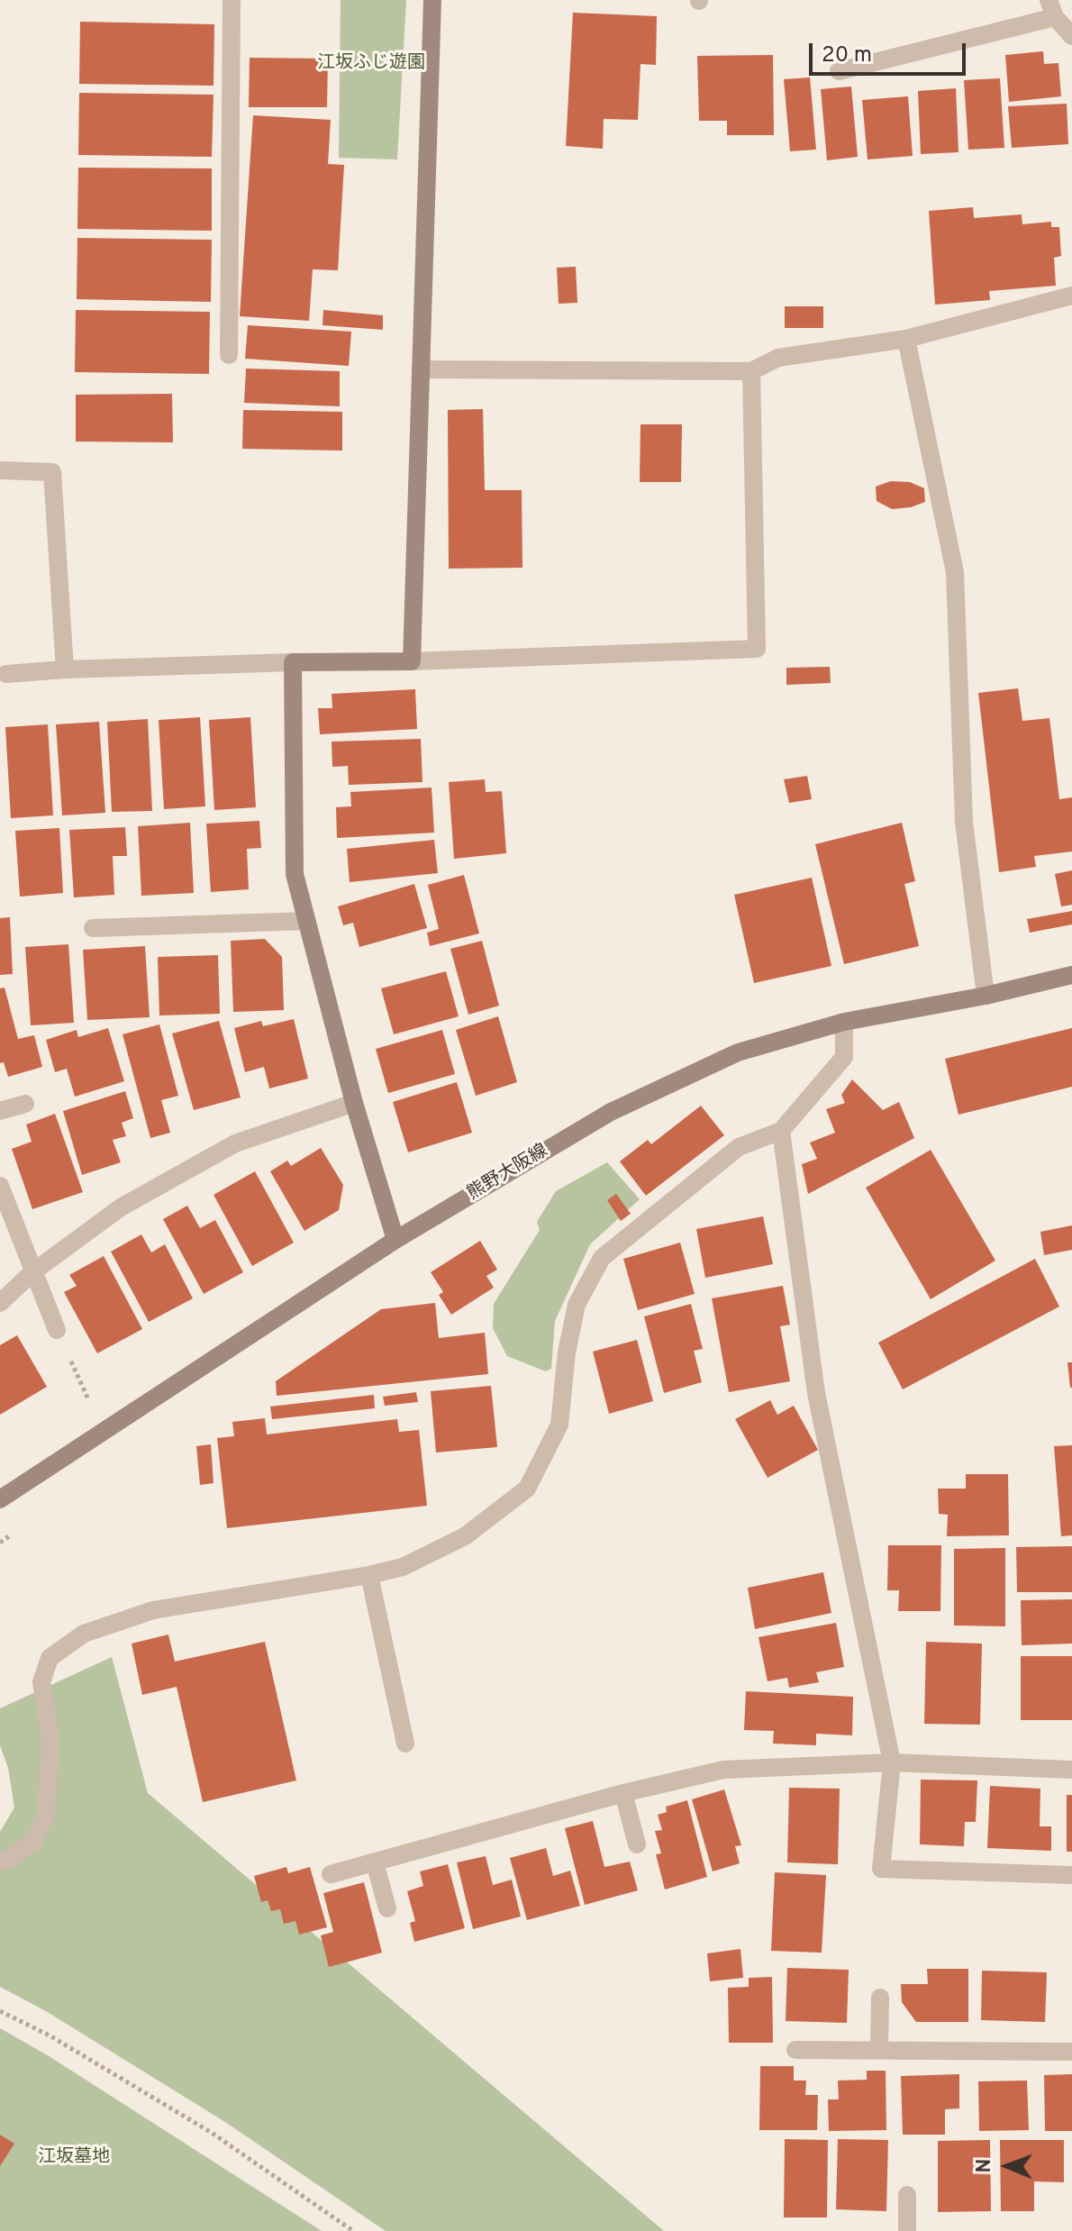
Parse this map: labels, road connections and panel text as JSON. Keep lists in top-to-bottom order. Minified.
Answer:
{"streets":{"street":["熊野大阪線"]},"parks":["江坂ふじ遊園","江坂墓地"],"scale_bar":"20 m","north":"left"}
